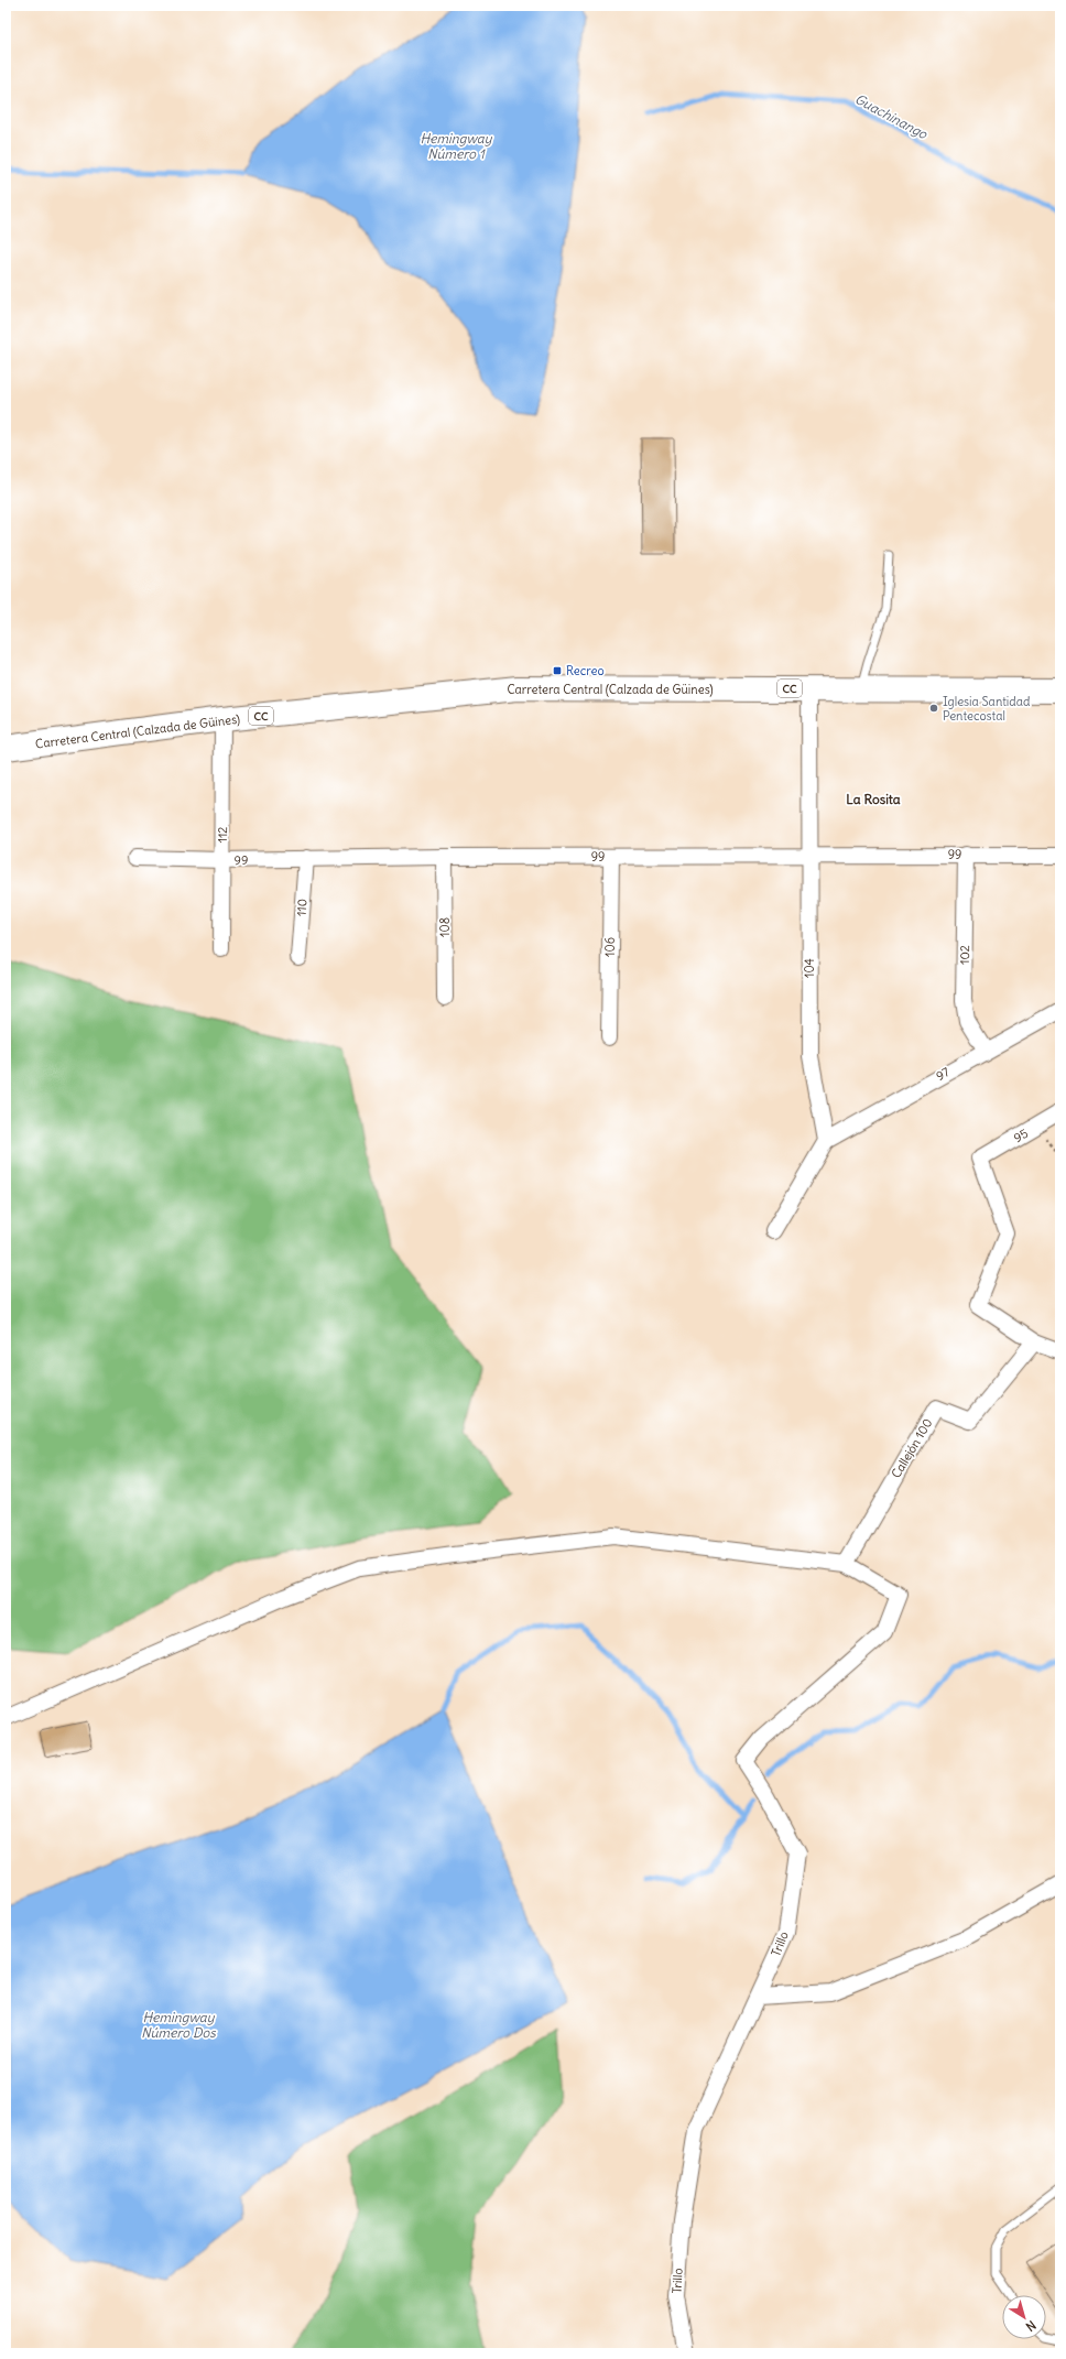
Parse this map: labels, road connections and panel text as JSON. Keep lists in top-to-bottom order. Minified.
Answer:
{"streets":{"main road":["CC","Carretera Central (Calzada de Güines)"],"street":["112","99","110","108","106","102","104","97","95","Callejón 100","Trillo"]},"crossings":[["Carretera Central (Calzada de Güines)","112"],["Carretera Central (Calzada de Güines)","104"],["112","99"],["99","110"],["99","108"],["99","106"],["99","102"],["99","104"],["102","97"],["104","97"],["95","Callejón 100"],["Callejón 100","Trillo"]],"districts":["La Rosita"],"water":["Guachinango","Hemingway Número 1","Hemingway Número Dos"],"places":{"transit":["Recreo"],"other":["Iglesia Santidad Pentecostal"]},"north":"bottom right"}
